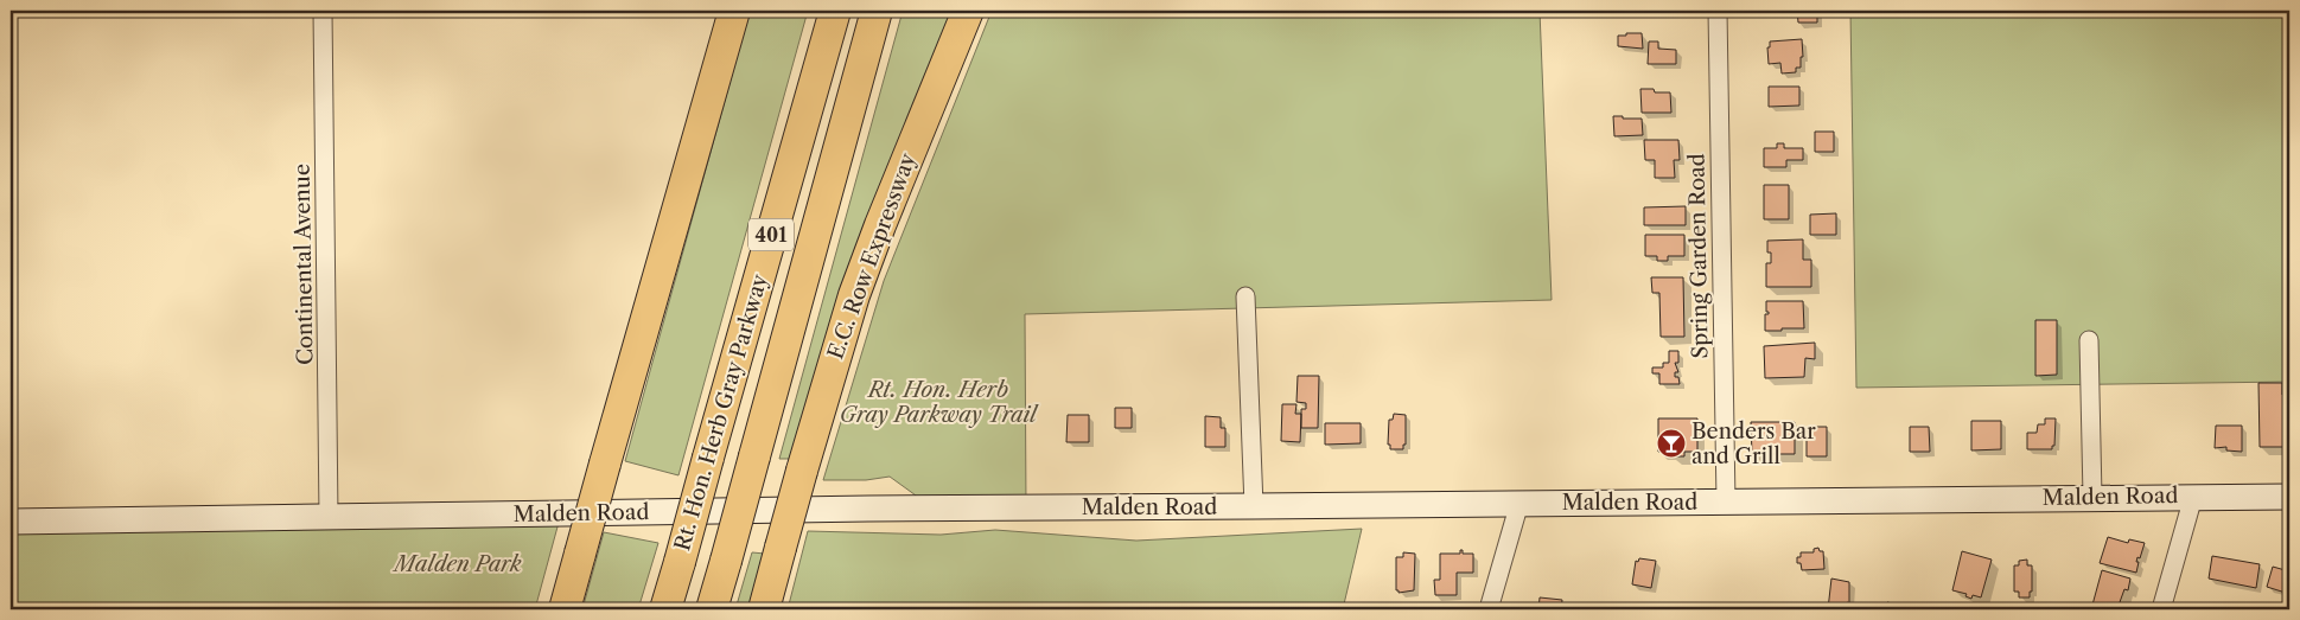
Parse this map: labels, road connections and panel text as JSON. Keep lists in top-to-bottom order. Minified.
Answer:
{"streets":{"highway":["401","E.C. Row Expressway","Rt. Hon. Herb Gray Parkway"],"main road":["Malden Road"],"street":["Spring Garden Road","Continental Avenue"]},"crossings":[["Spring Garden Road","Malden Road"],["Continental Avenue","Malden Road"]],"parks":["Rt. Hon. Herb Gray Parkway Trail","Malden Park"],"places":{"bar":["Benders Bar and Grill"]}}
